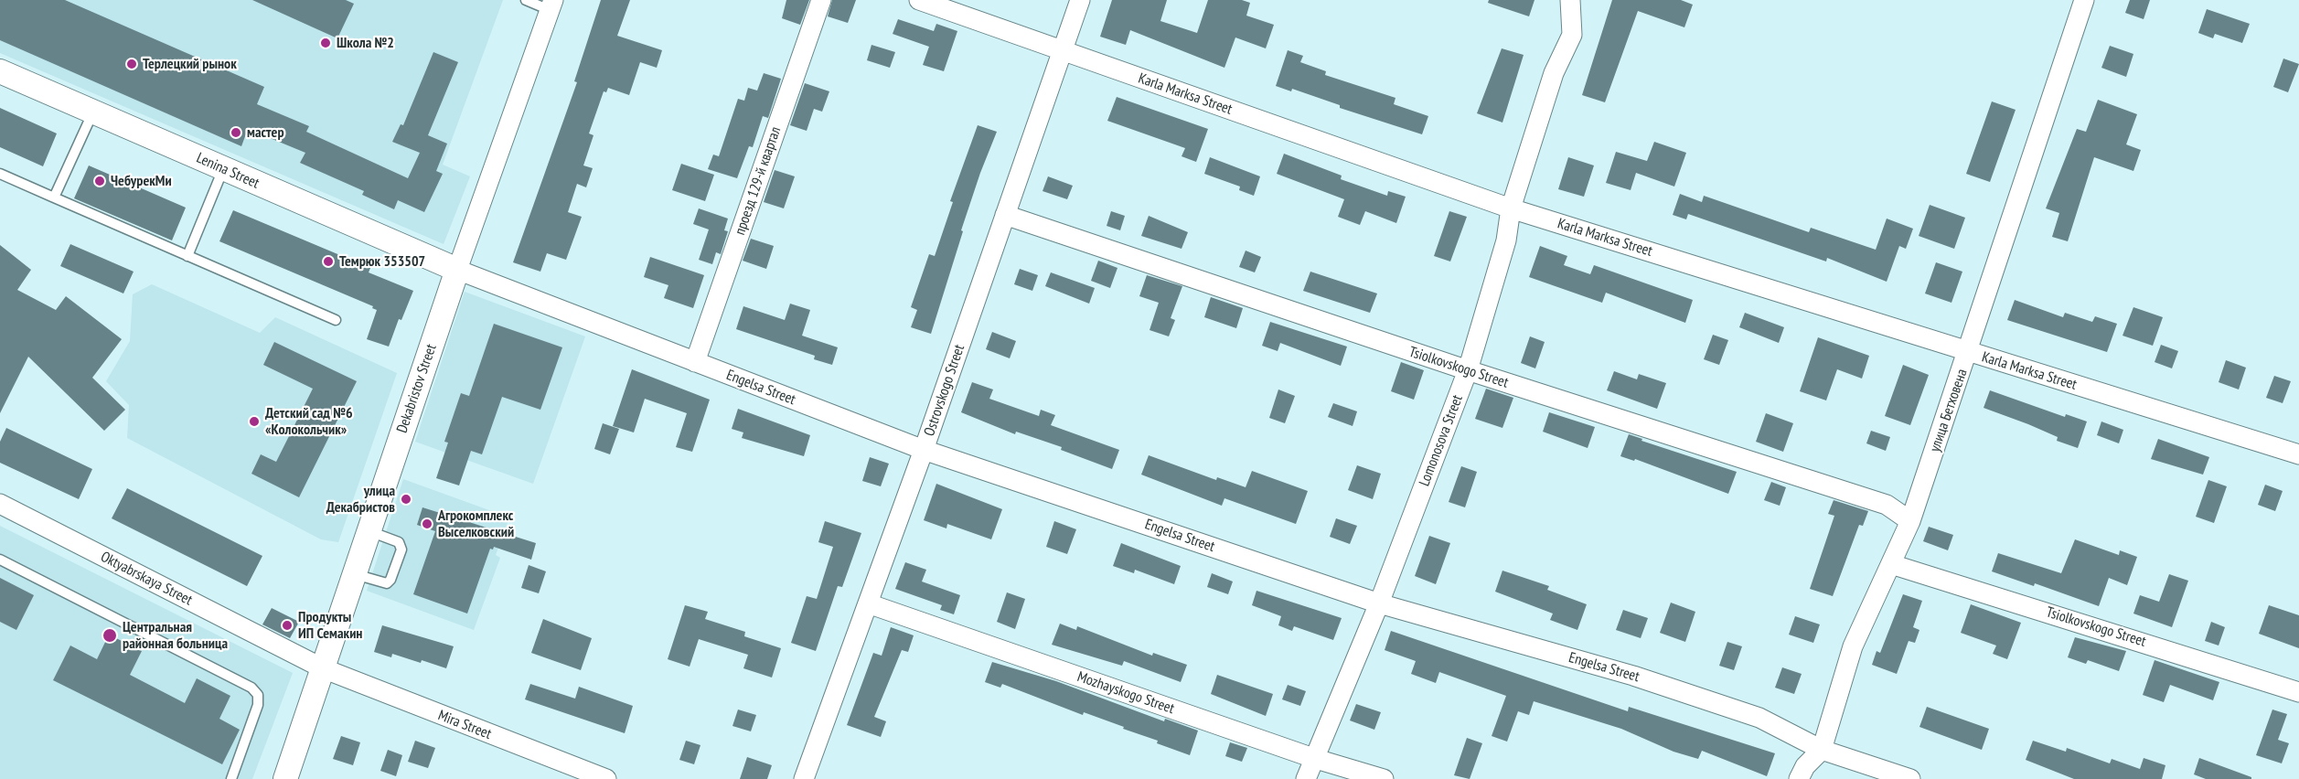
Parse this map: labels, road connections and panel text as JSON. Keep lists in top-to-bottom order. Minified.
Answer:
{"streets":{"street":["Karla Marksa Street","Lenina Street","проезд 129-й квартал","Tsiolkovskogo Street","Engelsa Street","Dekabristov Street","Ostrovskogo Street","улица Бетховена","Lomonosova Street","Oktyabrskaya Street","Mozhayskogo Street","Mira Street"]},"crossings":[["Karla Marksa Street","Ostrovskogo Street"],["Karla Marksa Street","улица Бетховена"],["Karla Marksa Street","Lomonosova Street"],["Lenina Street","Engelsa Street"],["Lenina Street","Dekabristov Street"],["проезд 129-й квартал","Engelsa Street"],["Tsiolkovskogo Street","Ostrovskogo Street"],["Tsiolkovskogo Street","улица Бетховена"],["Tsiolkovskogo Street","Lomonosova Street"],["Engelsa Street","Dekabristov Street"],["Engelsa Street","Ostrovskogo Street"],["Engelsa Street","улица Бетховена"],["Engelsa Street","Lomonosova Street"],["Dekabristov Street","Oktyabrskaya Street"],["Dekabristov Street","Mira Street"],["Ostrovskogo Street","Mozhayskogo Street"],["Lomonosova Street","Mozhayskogo Street"],["Oktyabrskaya Street","Mira Street"]],"places":["Школа №2","Терлецкий рынок","мастер","ЧебурекМи","Темрюк 353507","Детский сад №6 «Колокольчик»","улица Декабристов","Агрокомплекс Выселковский","Продукты ИП Семакин","Центральная районная больница"]}
